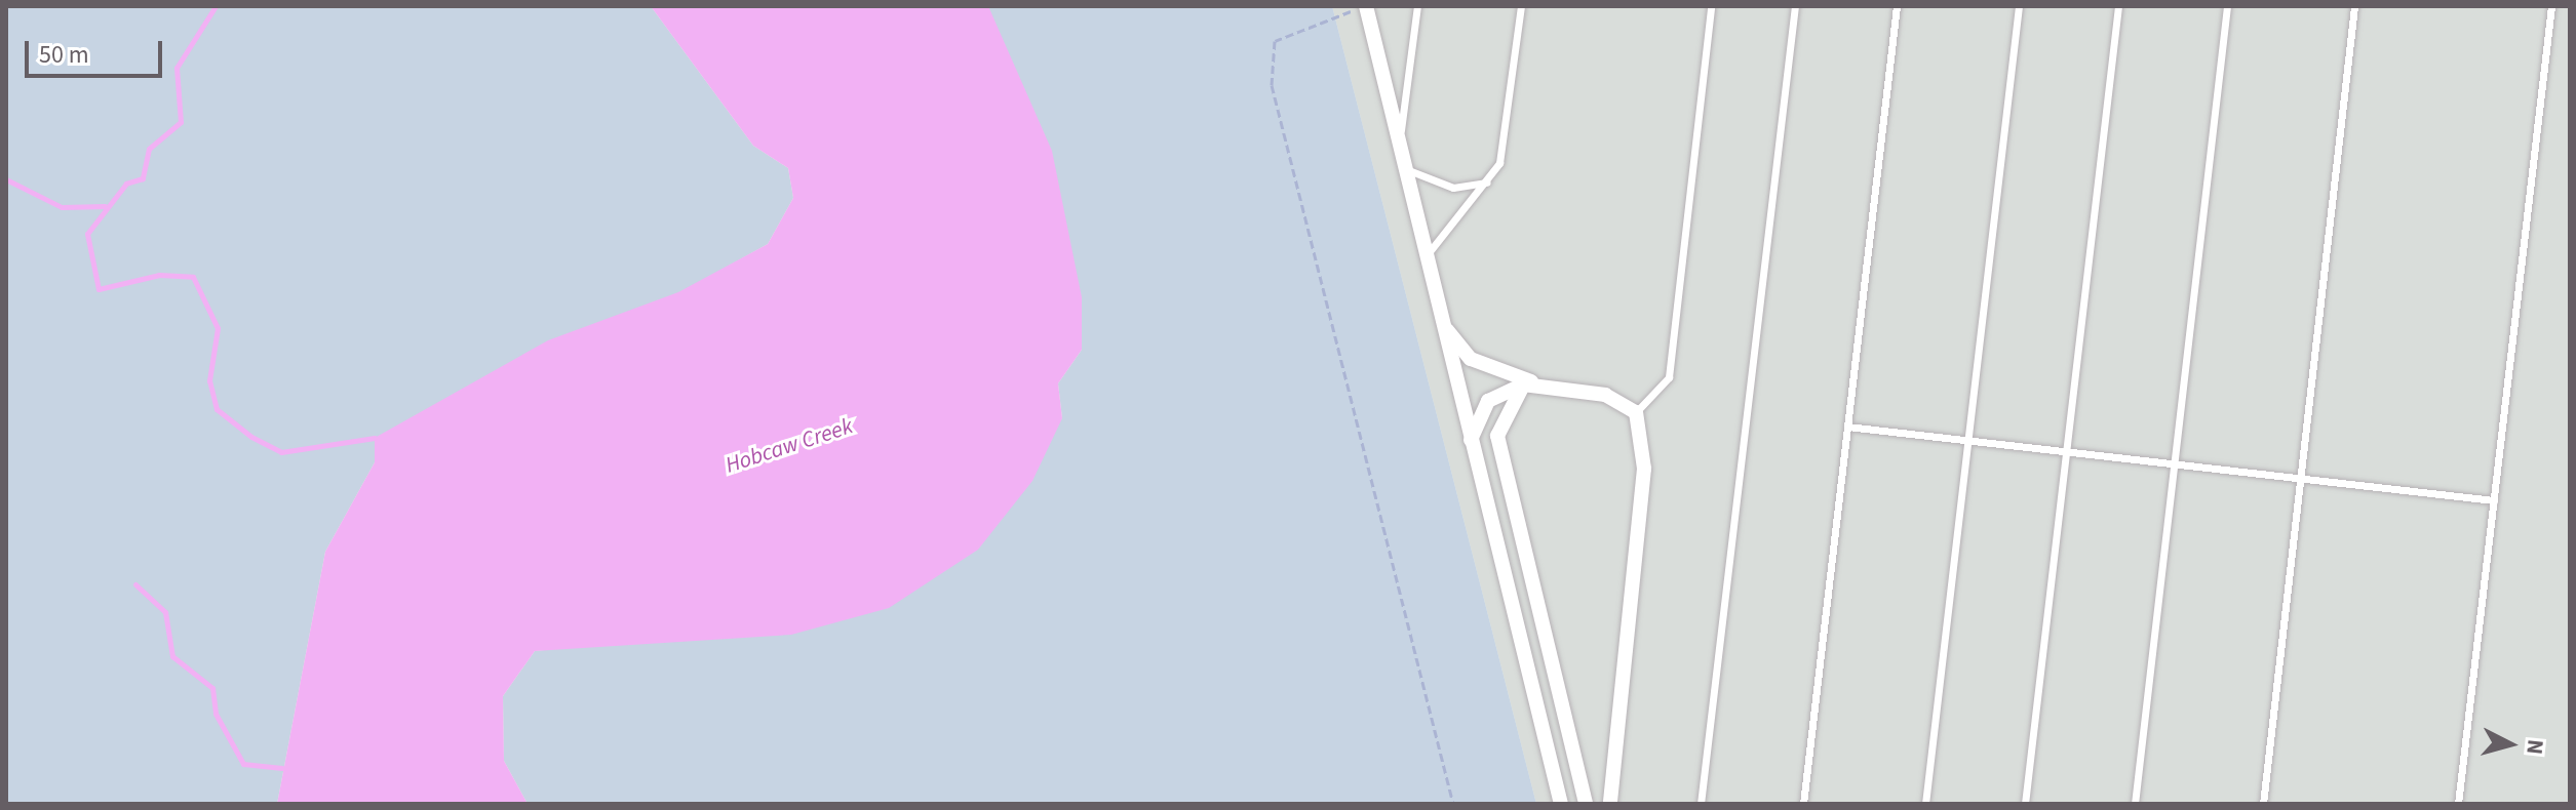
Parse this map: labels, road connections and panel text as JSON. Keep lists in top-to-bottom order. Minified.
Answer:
{"water":["Hobcaw Creek"],"scale_bar":"50 m","north":"right"}
